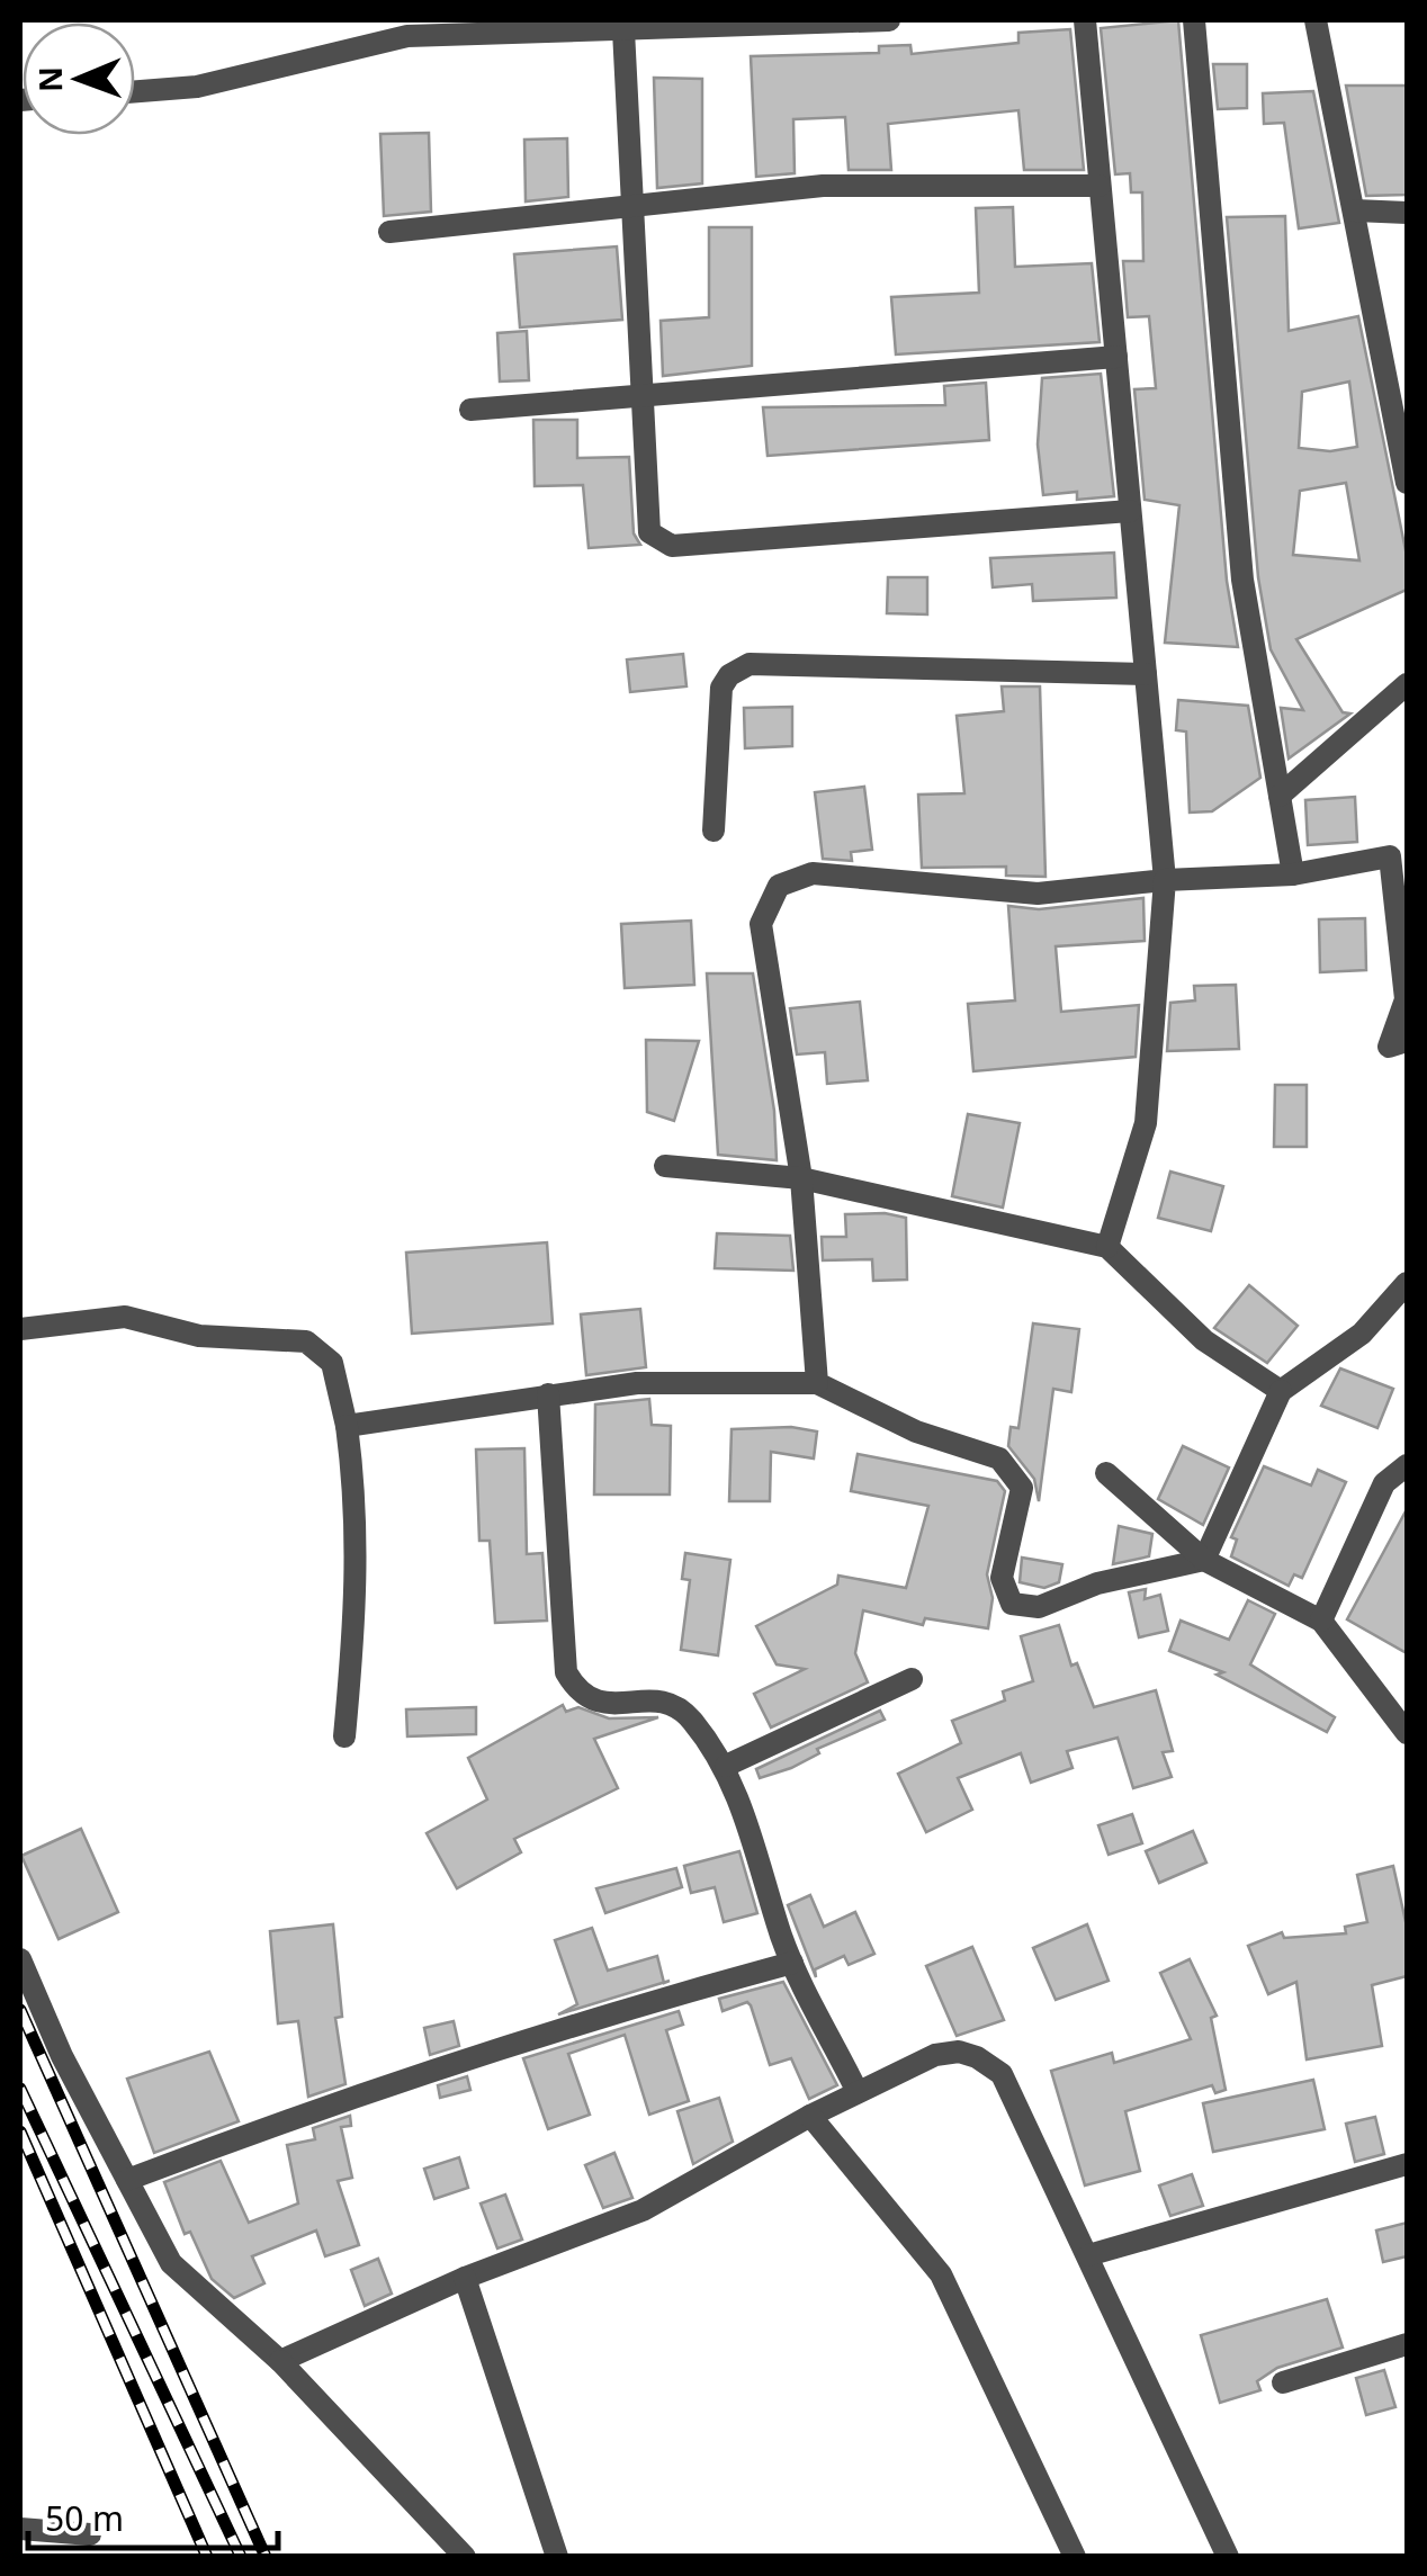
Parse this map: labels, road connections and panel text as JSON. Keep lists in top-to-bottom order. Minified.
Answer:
{"scale_bar":"50 m","north":"left"}
